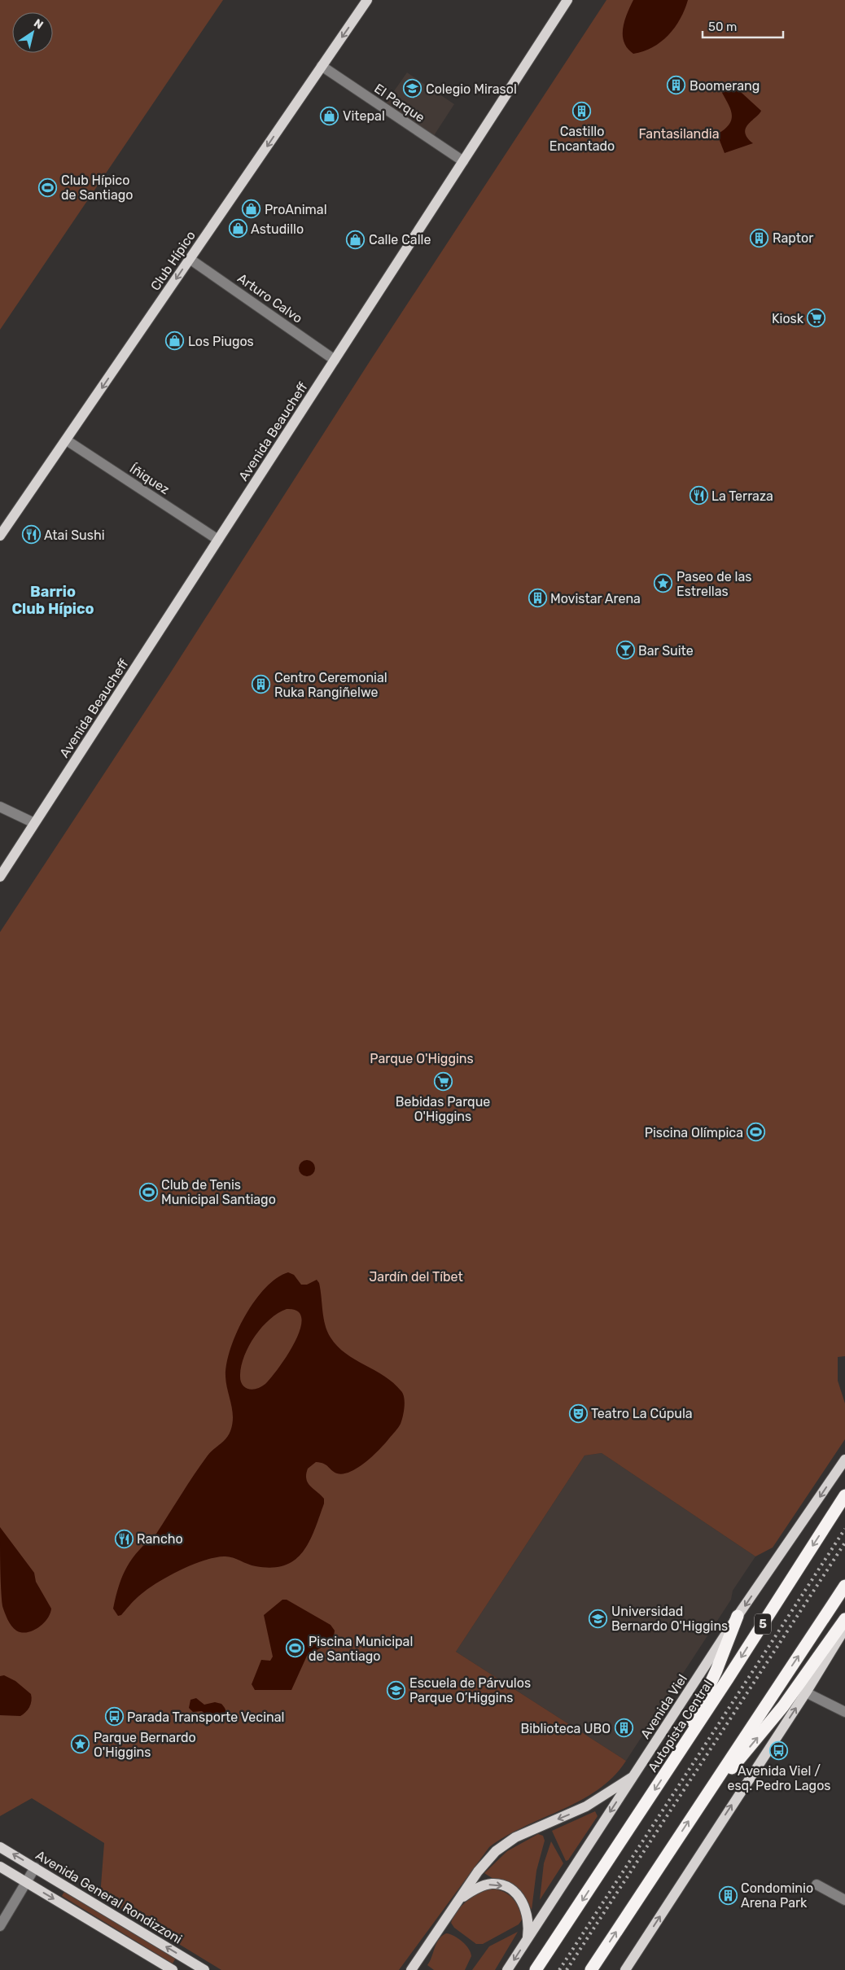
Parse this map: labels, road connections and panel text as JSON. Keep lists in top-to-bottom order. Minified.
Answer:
{"streets":{"highway":["5","Autopista Central"],"main road":["Club Hípico","Avenida Beaucheff","Avenida Viel","Avenida General Rondizzoni"],"street":["El Parque","Arturo Calvo","Íñiquez"]},"crossings":[["El Parque","Club Hípico"],["El Parque","Avenida Beaucheff"],["Club Hípico","Arturo Calvo"],["Club Hípico","Íñiquez"],["Arturo Calvo","Avenida Beaucheff"],["Avenida Beaucheff","Íñiquez"]],"one_way":["Club Hípico"],"districts":["Barrio Club Hípico"],"parks":["Fantasilandia","Parque O'Higgins","Jardín del Tíbet"],"places":{"building":["Boomerang","Castillo Encantado","Raptor","Movistar Arena","Centro Ceremonial Ruka Rangiñelwe","Biblioteca UBO","Condominio Arena Park"],"school or university":["Colegio Mirasol","Universidad Bernardo O'Higgins","Escuela de Párvulos Parque O’Higgins"],"shop":["Vitepal","ProAnimal","Astudillo","Calle Calle","Los Piugos"],"sports":["Club Hípico de Santiago","Piscina Olímpica","Club de Tenis Municipal Santiago","Piscina Municipal de Santiago"],"supermarket":["Kiosk","Bebidas Parque O'Higgins"],"restaurant":["La Terraza","Atai Sushi","Rancho"],"place":["Paseo de las Estrellas","Parque Bernardo O'Higgins"],"bar":["Bar Suite"],"theatre":["Teatro La Cúpula"],"bus stop":["Parada Transporte Vecinal","Avenida Viel / esq. Pedro Lagos"]},"scale_bar":"50 m","north":"top right"}
